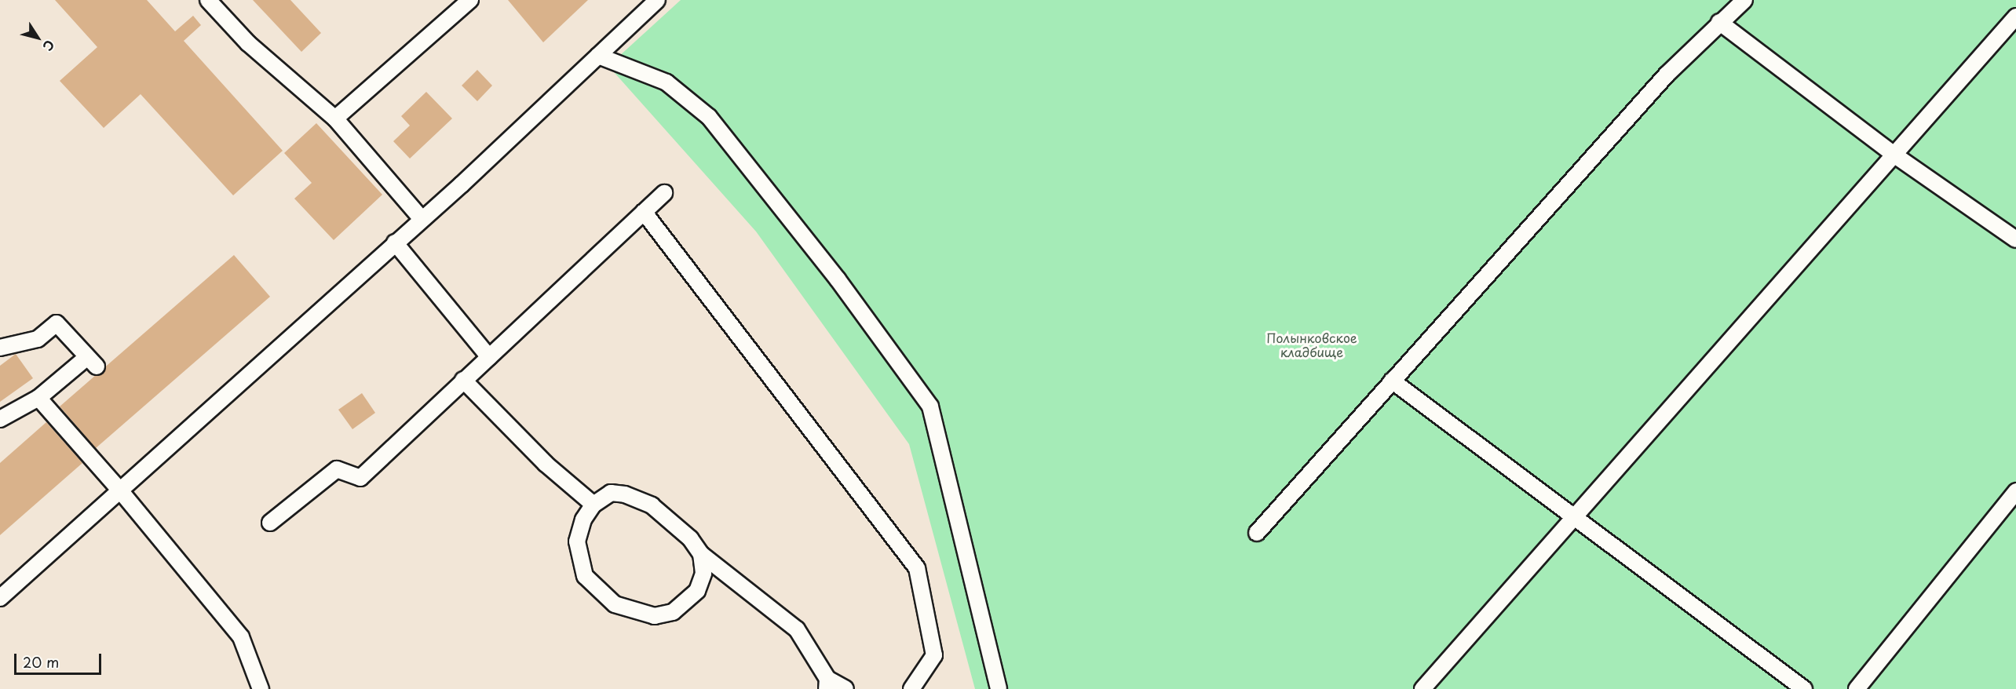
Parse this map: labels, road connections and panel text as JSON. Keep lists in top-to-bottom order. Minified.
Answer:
{"parks":["Полынковское кладбище"],"scale_bar":"20 m","north":"bottom right"}
